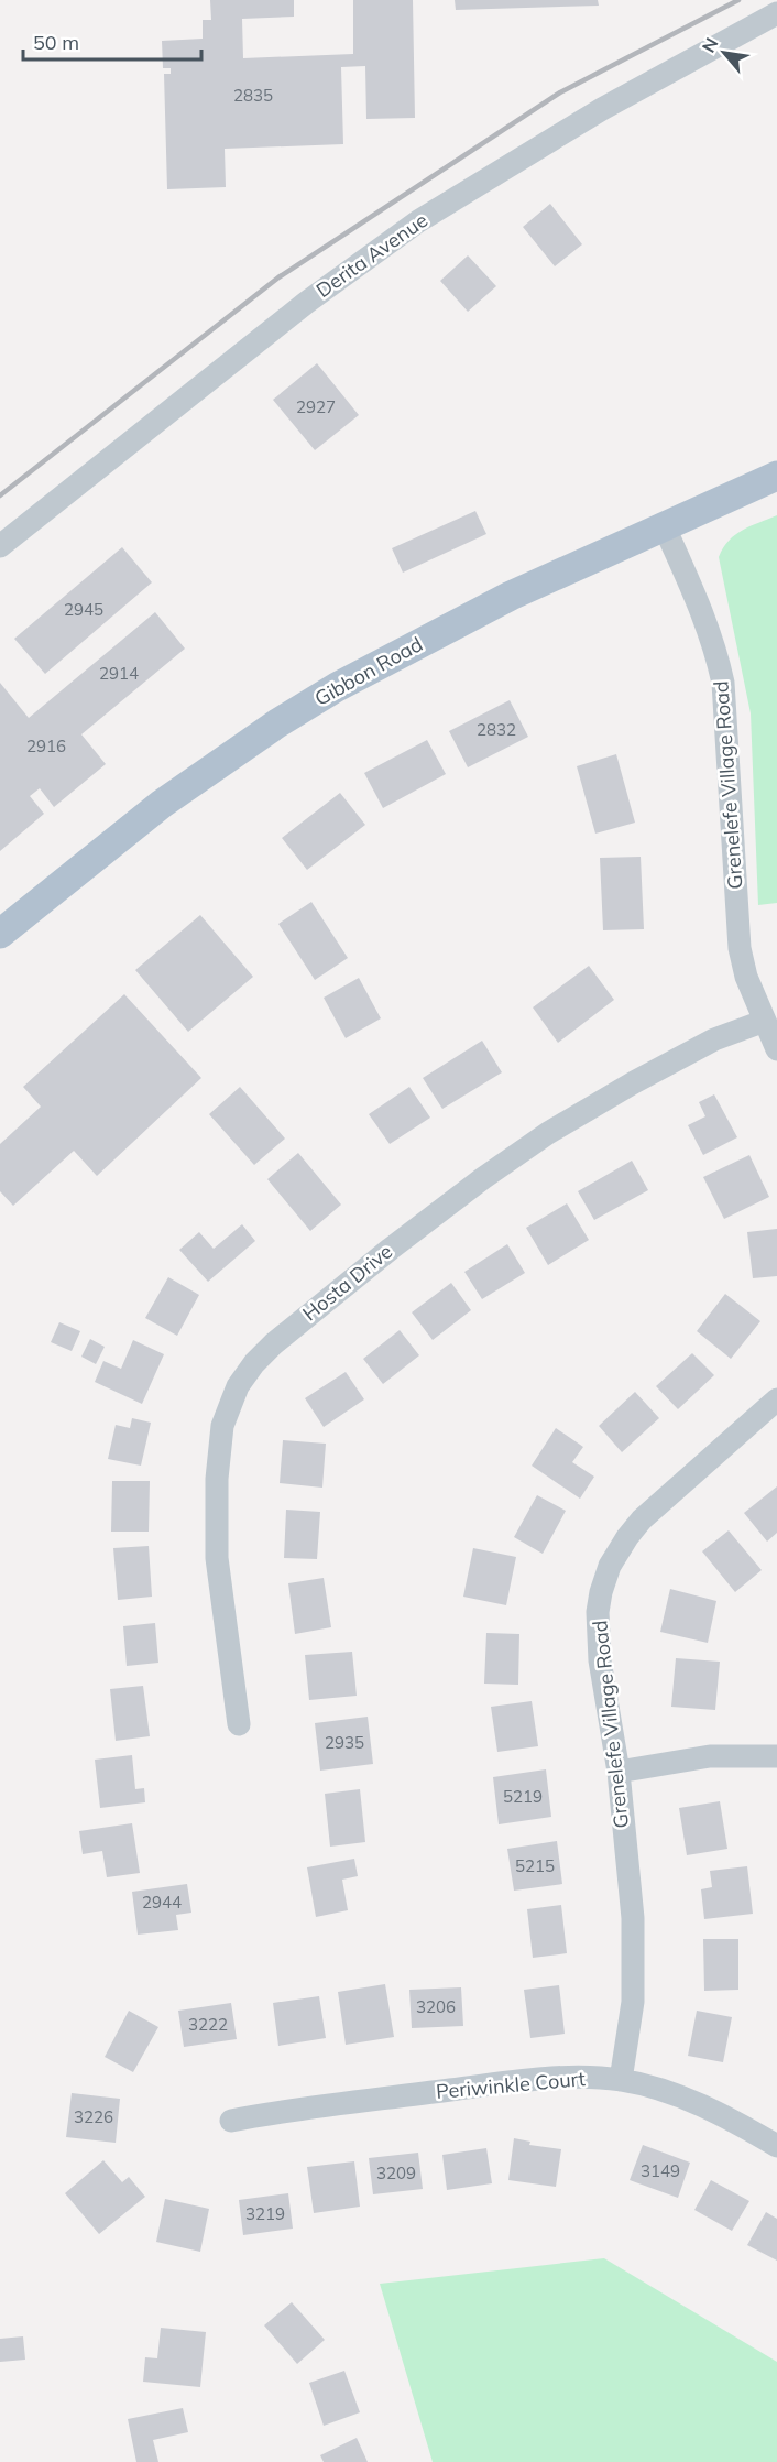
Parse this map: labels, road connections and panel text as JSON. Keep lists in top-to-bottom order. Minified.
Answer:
{"streets":{"main road":["Gibbon Road"],"street":["Derita Avenue","Grenelefe Village Road","Hosta Drive","Periwinkle Court"]},"crossings":[["Gibbon Road","Grenelefe Village Road"],["Grenelefe Village Road","Hosta Drive"],["Grenelefe Village Road","Periwinkle Court"]],"house_numbers":["2835","2927","2945","2914","2832","2916","2935","5219","5215","2944","3206","3222","3226","3149","3209","3219"],"scale_bar":"50 m","north":"top left"}
